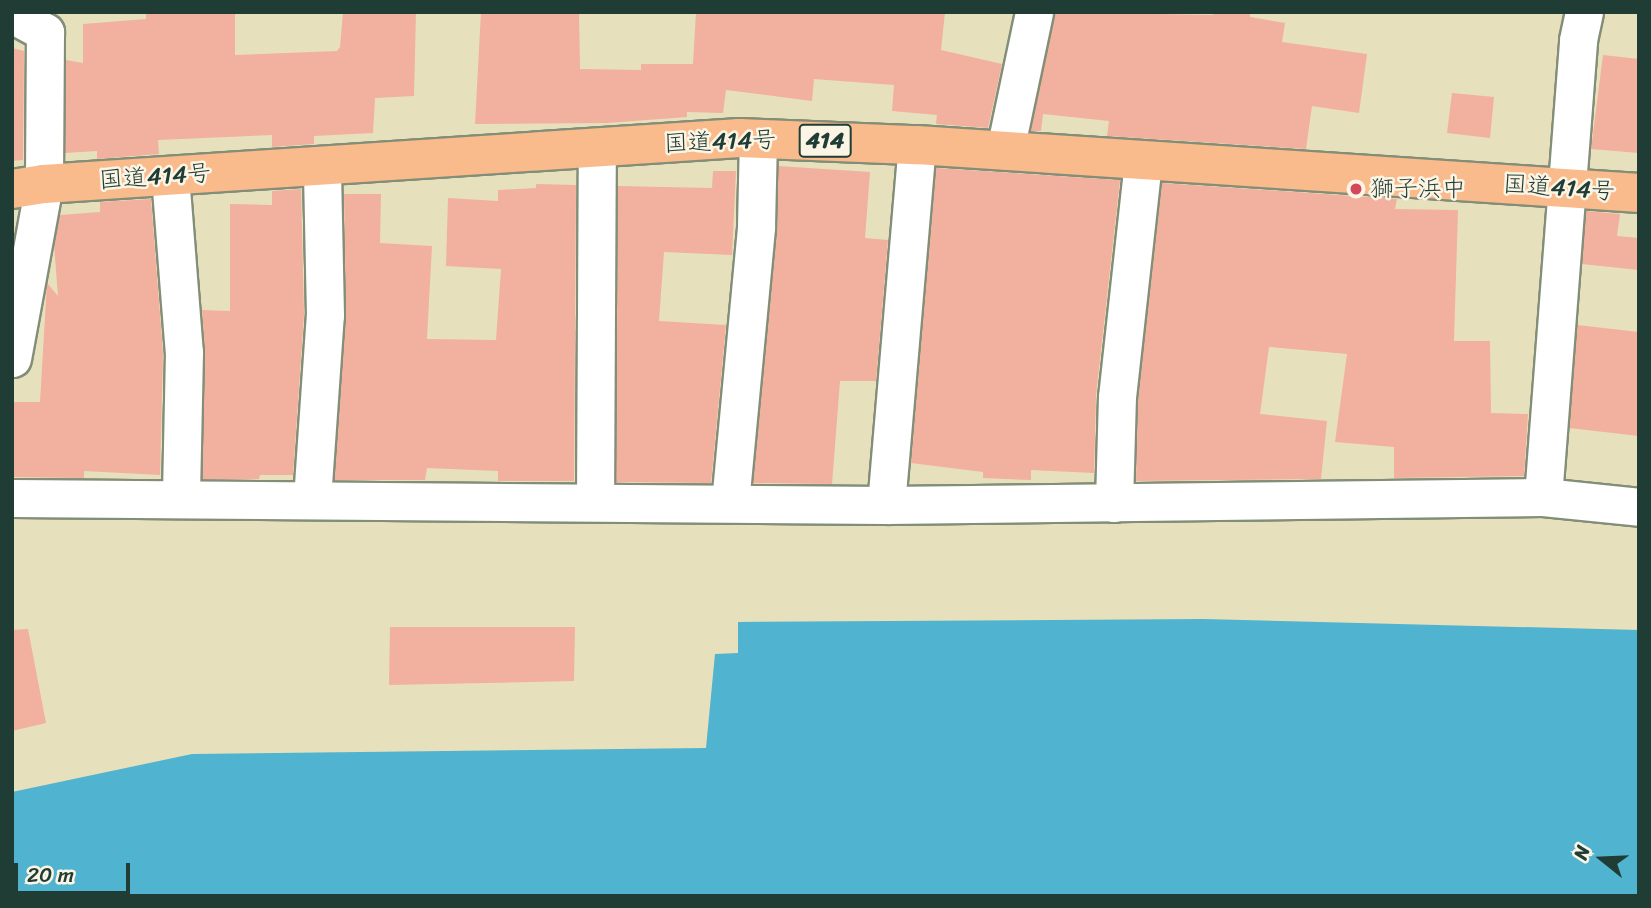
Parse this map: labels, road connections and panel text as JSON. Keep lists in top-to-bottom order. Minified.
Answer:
{"streets":{"highway":["414","国道414号"]},"places":["獅子浜中"],"scale_bar":"20 m","north":"left"}
